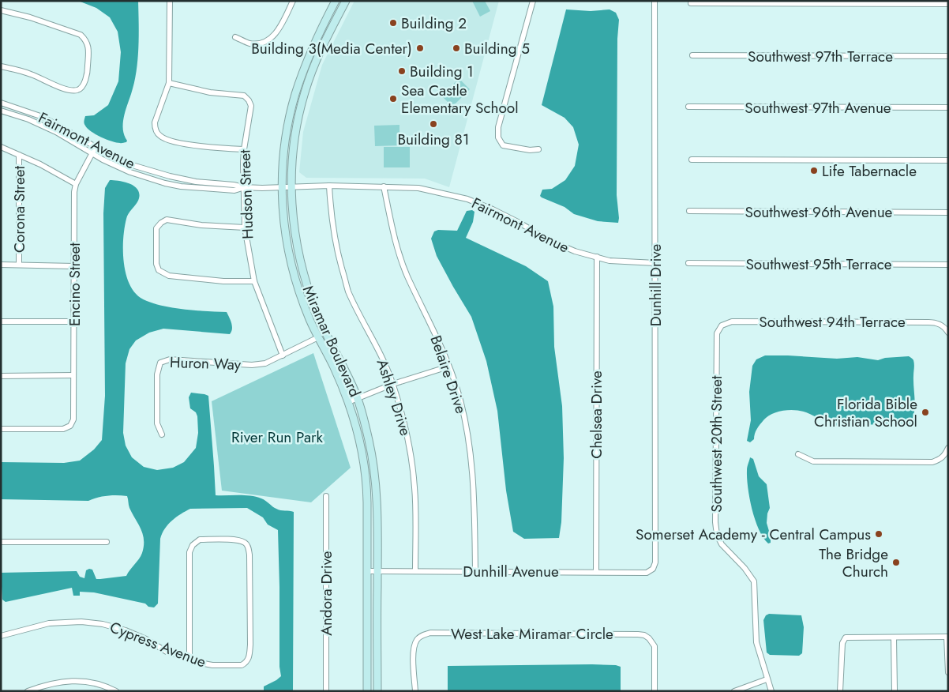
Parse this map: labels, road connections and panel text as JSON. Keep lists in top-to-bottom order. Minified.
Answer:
{"streets":{"street":["Southwest 97th Terrace","Southwest 97th Avenue","Fairmont Avenue","Hudson Street","Corona Street","Southwest 96th Avenue","Southwest 95th Terrace","Encino Street","Dunhill Drive","Southwest 94th Terrace","Miramar Boulevard","Huron Way","Belaire Drive","Ashley Drive","Chelsea Drive","Southwest 20th Street","Dunhill Avenue","Andora Drive","West Lake Miramar Circle","Cypress Avenue"]},"crossings":[["Fairmont Avenue","Hudson Street"],["Fairmont Avenue","Encino Street"],["Fairmont Avenue","Dunhill Drive"],["Fairmont Avenue","Miramar Boulevard"],["Fairmont Avenue","Belaire Drive"],["Fairmont Avenue","Ashley Drive"],["Fairmont Avenue","Chelsea Drive"],["Hudson Street","Huron Way"],["Dunhill Drive","Dunhill Avenue"],["Southwest 94th Terrace","Southwest 20th Street"],["Miramar Boulevard","Huron Way"],["Miramar Boulevard","Dunhill Avenue"],["Belaire Drive","Dunhill Avenue"],["Ashley Drive","Dunhill Avenue"],["Chelsea Drive","Dunhill Avenue"]],"parks":["River Run Park"],"places":["Building 2","Building 3(Media Center)","Building 5","Building 1","Sea Castle Elementary School","Building 81","Life Tabernacle","Florida Bible Christian School","Somerset Academy - Central Campus","The Bridge Church"]}
